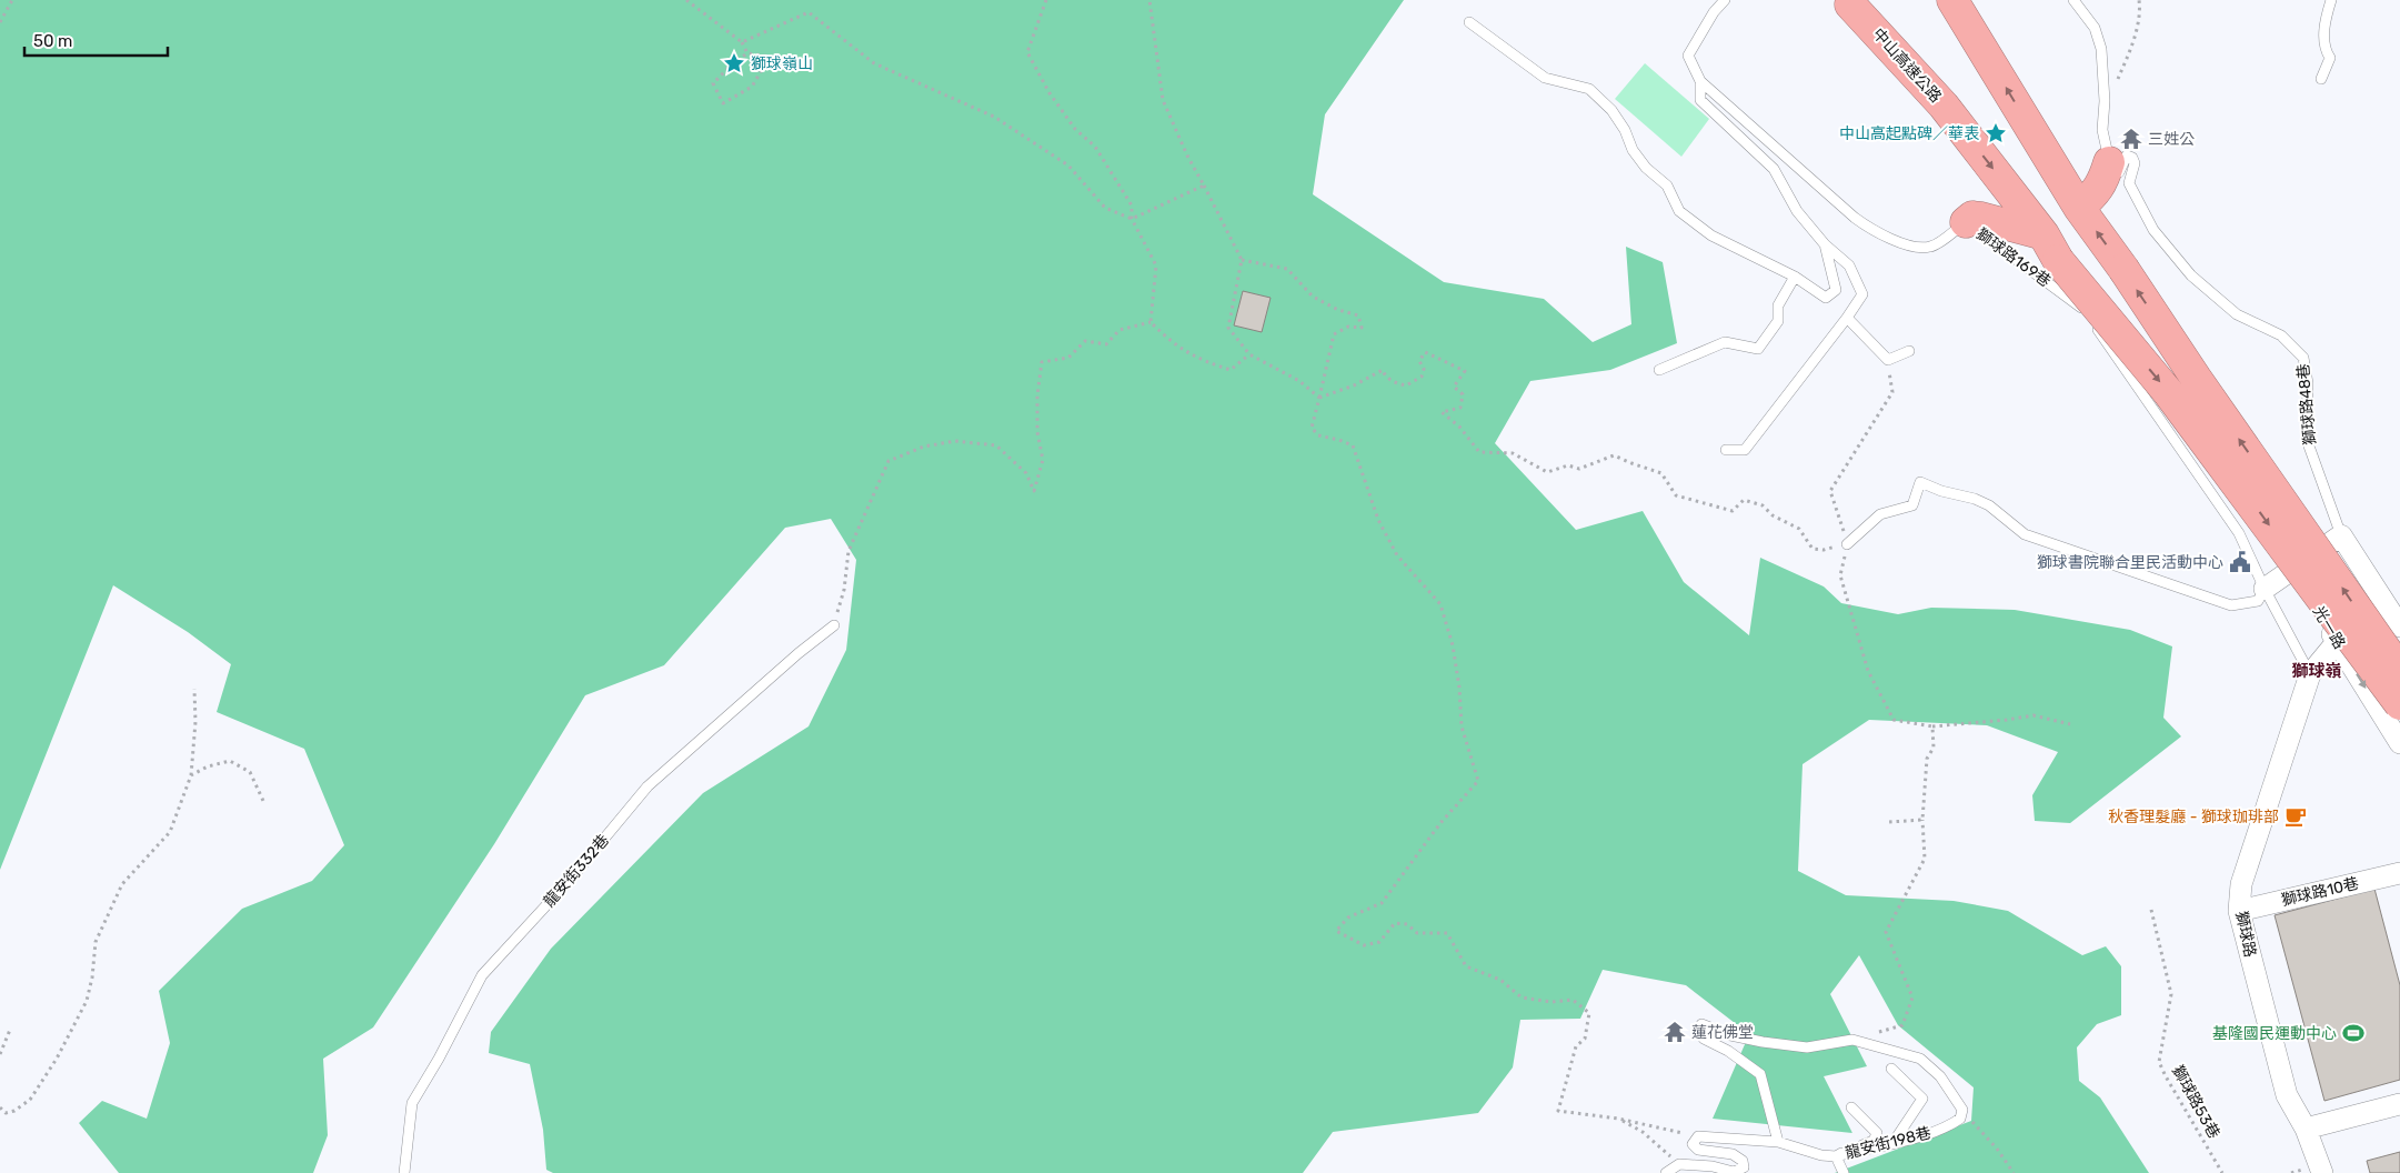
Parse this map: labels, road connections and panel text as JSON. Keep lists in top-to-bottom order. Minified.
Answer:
{"streets":{"highway":["中山高速公路"],"street":["光一路","獅球路10巷","獅球路"],"lane":["獅球路169巷","獅球路48巷","龍安街332巷","龍安街198巷"],"path":["獅球路53巷"]},"crossings":[["獅球路169巷","獅球路"],["獅球路10巷","獅球路"]],"one_way":["光一路"],"districts":["獅球嶺"],"places":{"place":["獅球嶺山","中山高起點碑／華表"],"temple":["三姓公","蓮花佛堂"],"public building":["獅球書院聯合里民活動中心"],"cafe":["秋香理髮廳 - 獅球珈琲部"],"sports":["基隆國民運動中心"]},"scale_bar":"50 m"}
